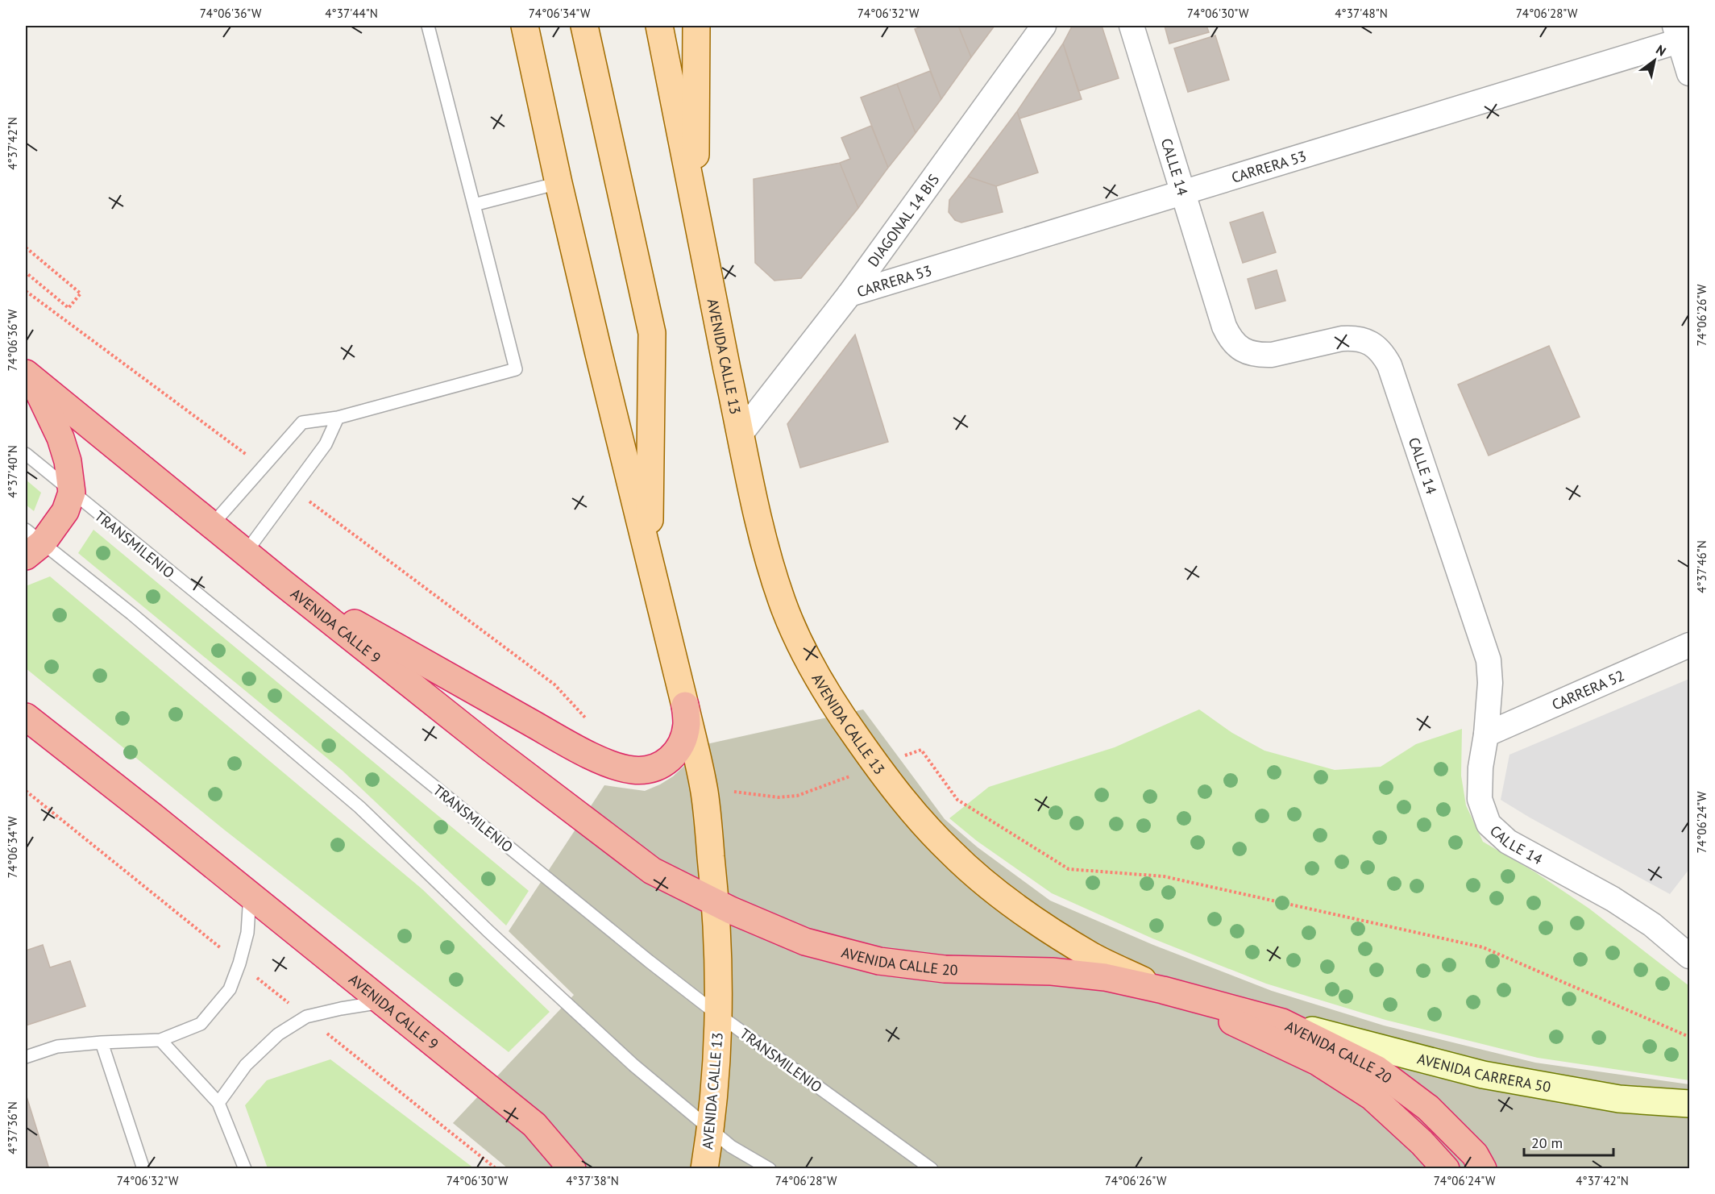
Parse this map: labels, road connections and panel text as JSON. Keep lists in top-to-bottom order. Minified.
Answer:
{"streets":{"highway":["AVENIDA CALLE 9","AVENIDA CALLE 20"],"main road":["AVENIDA CALLE 13","AVENIDA CARRERA 50"],"street":["CARRERA 53","CALLE 14","DIAGONAL 14 BIS","CARRERA 52"],"lane":["TRANSMILENIO"]},"crossings":[["CARRERA 53","CALLE 14"],["CARRERA 53","DIAGONAL 14 BIS"],["CALLE 14","CARRERA 52"],["DIAGONAL 14 BIS","AVENIDA CALLE 13"],["AVENIDA CALLE 13","TRANSMILENIO"],["AVENIDA CALLE 13","AVENIDA CALLE 20"],["AVENIDA CALLE 9","AVENIDA CALLE 20"],["AVENIDA CALLE 20","AVENIDA CARRERA 50"]],"scale_bar":"20 m","north":"top right","coordinates":["74°06'36\"W","4°37'44\"N","74°06'34\"W","74°06'32\"W","74°06'30\"W","4°37'48\"N","74°06'28\"W","4°37'42\"N","74°06'26\"W","4°37'40\"N","4°37'46\"N","74°06'24\"W","4°37'36\"N","4°37'38\"N"]}
